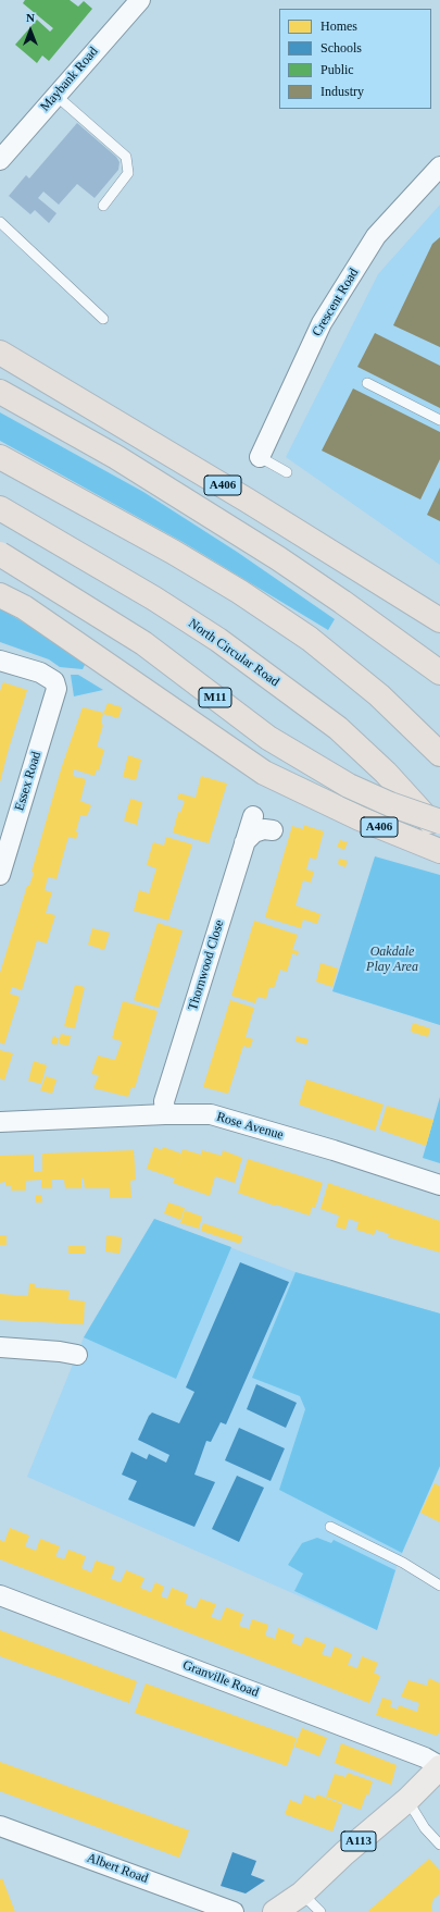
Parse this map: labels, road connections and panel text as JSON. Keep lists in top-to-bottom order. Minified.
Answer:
{"streets":{"highway":["A406","North Circular Road","M11"],"main road":["A113"],"street":["Maybank Road","Crescent Road","Essex Road","Thornwood Close","Rose Avenue","Granville Road","Albert Road"]},"crossings":[["Thornwood Close","Rose Avenue"],["Granville Road","A113"]],"parks":["Oakdale Play Area"],"legend":["Homes","Schools","Public","Industry"],"north":"top"}
